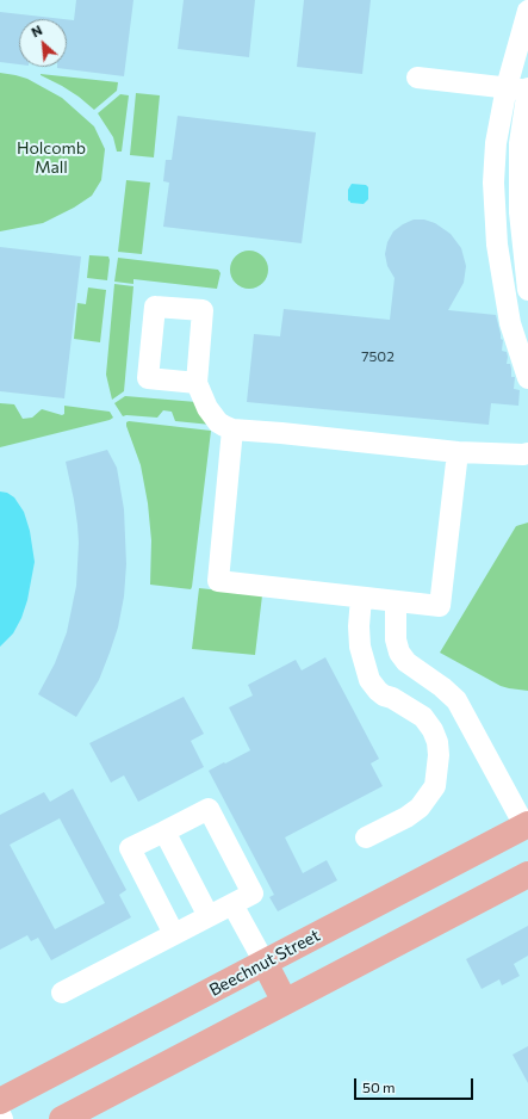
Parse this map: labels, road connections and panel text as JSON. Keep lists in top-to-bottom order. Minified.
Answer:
{"streets":{"main road":["Beechnut Street"]},"parks":["Holcomb Mall"],"house_numbers":["7502"],"scale_bar":"50 m","north":"top left"}
